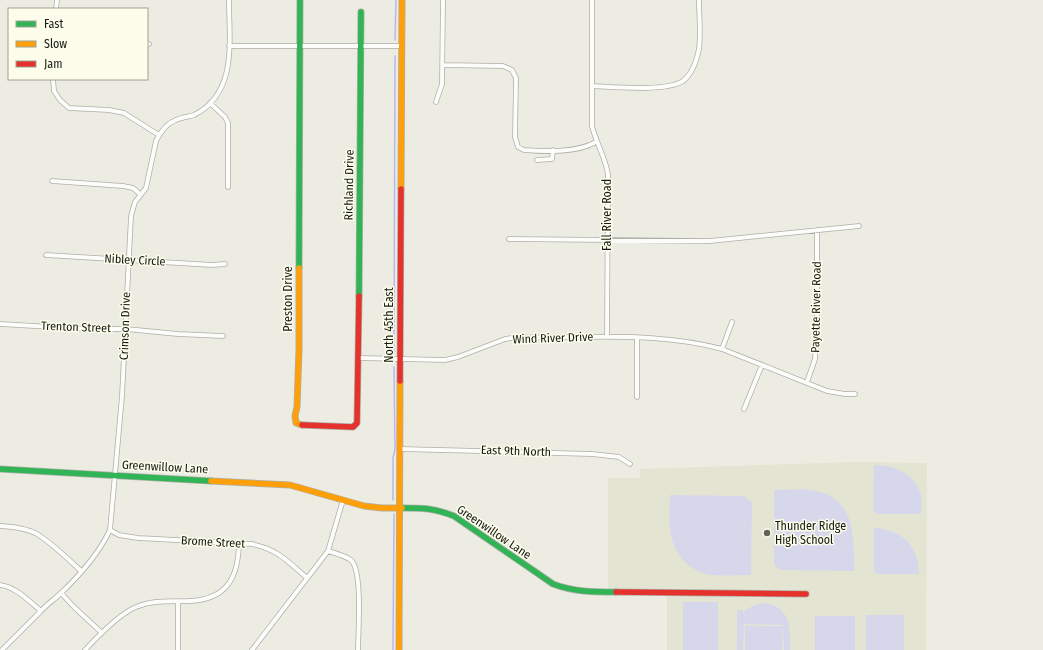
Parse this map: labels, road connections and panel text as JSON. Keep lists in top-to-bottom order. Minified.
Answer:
{"streets":{"street":["Richland Drive","Fall River Road","Nibley Circle","Preston Drive","Payette River Road","North 45th East","Crimson Drive","Trenton Street","Wind River Drive","East 9th North","Greenwillow Lane","Brome Street"]},"crossings":[["Richland Drive","Preston Drive"],["Richland Drive","Wind River Drive"],["Fall River Road","Wind River Drive"],["Nibley Circle","Crimson Drive"],["Preston Drive","Wind River Drive"],["North 45th East","Wind River Drive"],["North 45th East","East 9th North"],["North 45th East","Greenwillow Lane"],["Crimson Drive","Trenton Street"],["Crimson Drive","Greenwillow Lane"],["Crimson Drive","Brome Street"]],"places":["Thunder Ridge High School"],"legend":["Fast","Slow","Jam"]}
